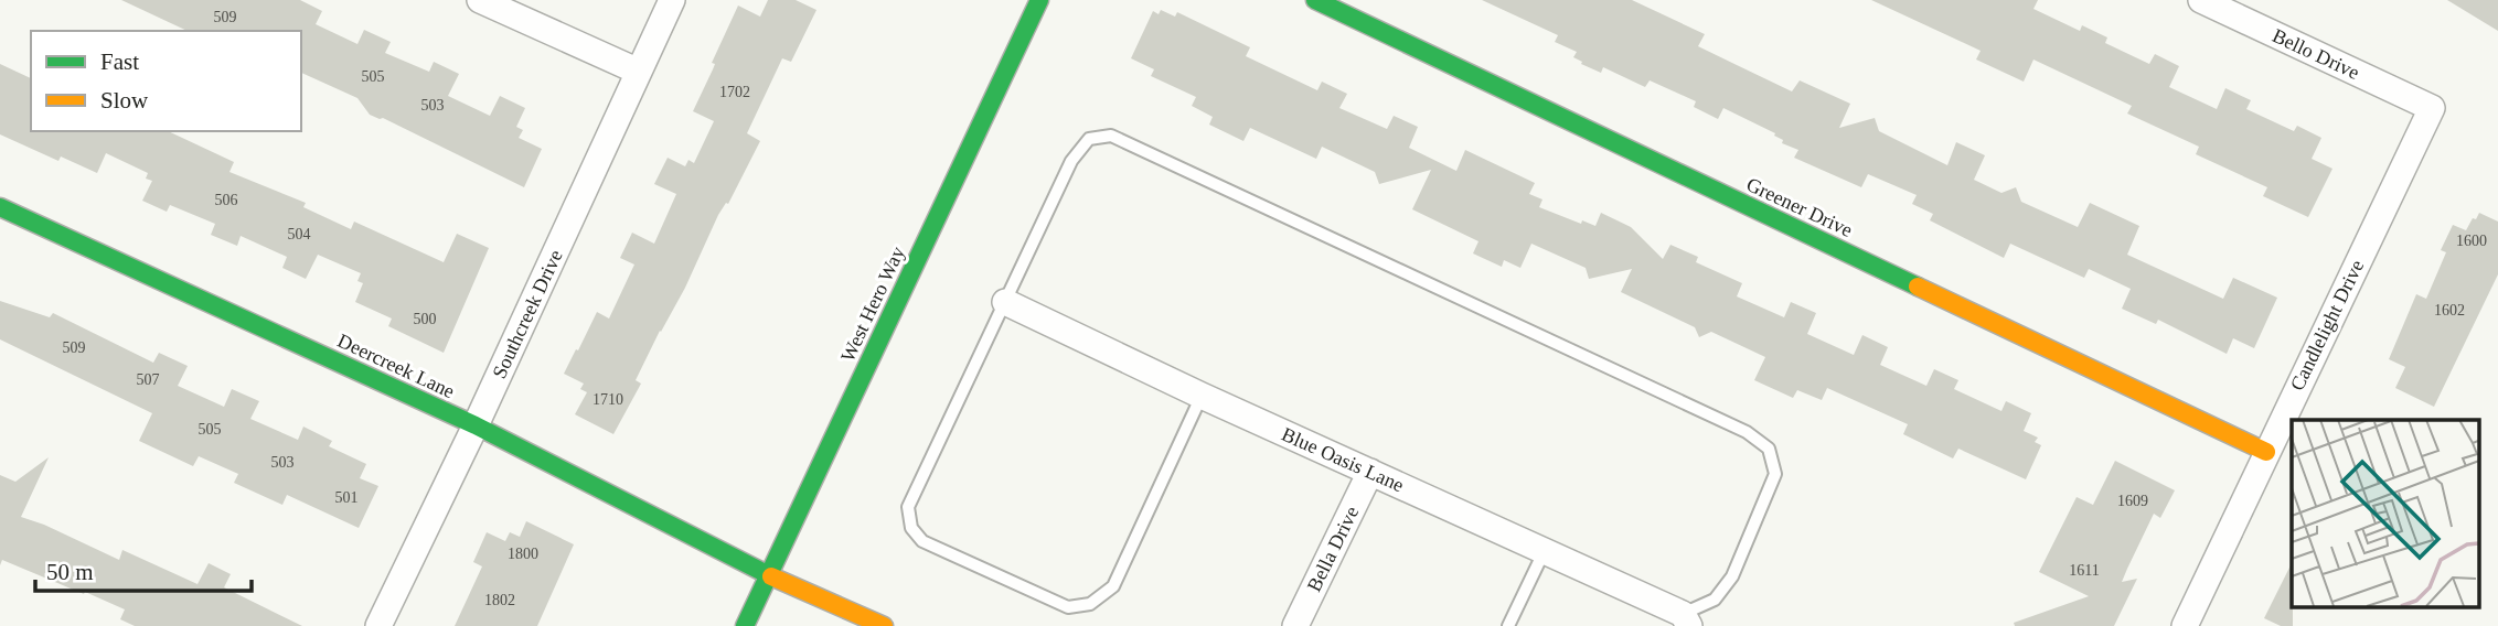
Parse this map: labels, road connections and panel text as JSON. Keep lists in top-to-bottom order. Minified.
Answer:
{"streets":{"street":["Bello Drive","Greener Drive","West Hero Way","Southcreek Drive","Candlelight Drive","Deercreek Lane","Blue Oasis Lane","Bella Drive"]},"crossings":[["Bello Drive","Candlelight Drive"],["Greener Drive","Candlelight Drive"],["West Hero Way","Deercreek Lane"],["Southcreek Drive","Deercreek Lane"],["Blue Oasis Lane","Bella Drive"]],"house_numbers":["509","505","1702","503","506","504","1600","1602","500","509","507","1710","505","503","501","1609","1800","1611","1802"],"legend":["Fast","Slow"],"scale_bar":"50 m"}
